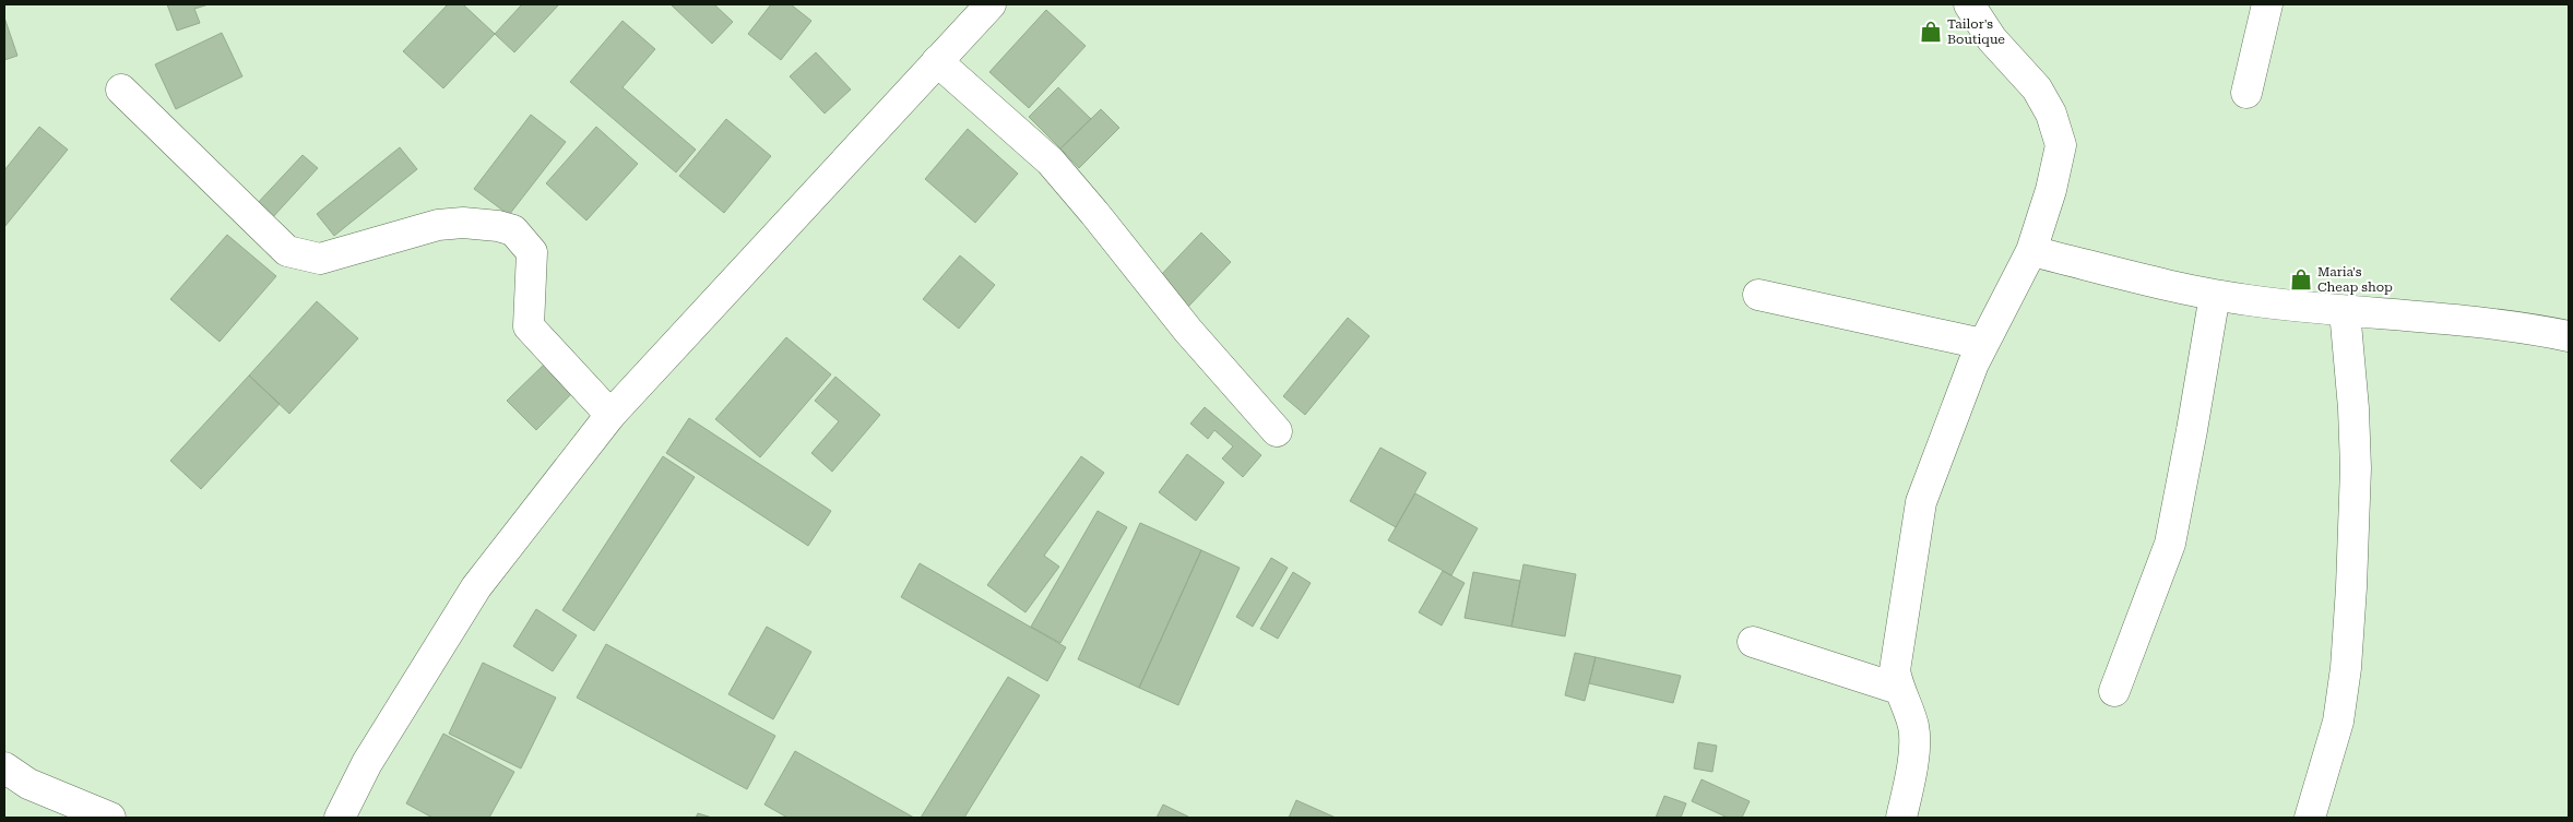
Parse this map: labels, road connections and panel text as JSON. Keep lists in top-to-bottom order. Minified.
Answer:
{"places":{"shop":["Tailor's Boutique","Maria's Cheap shop"]}}
